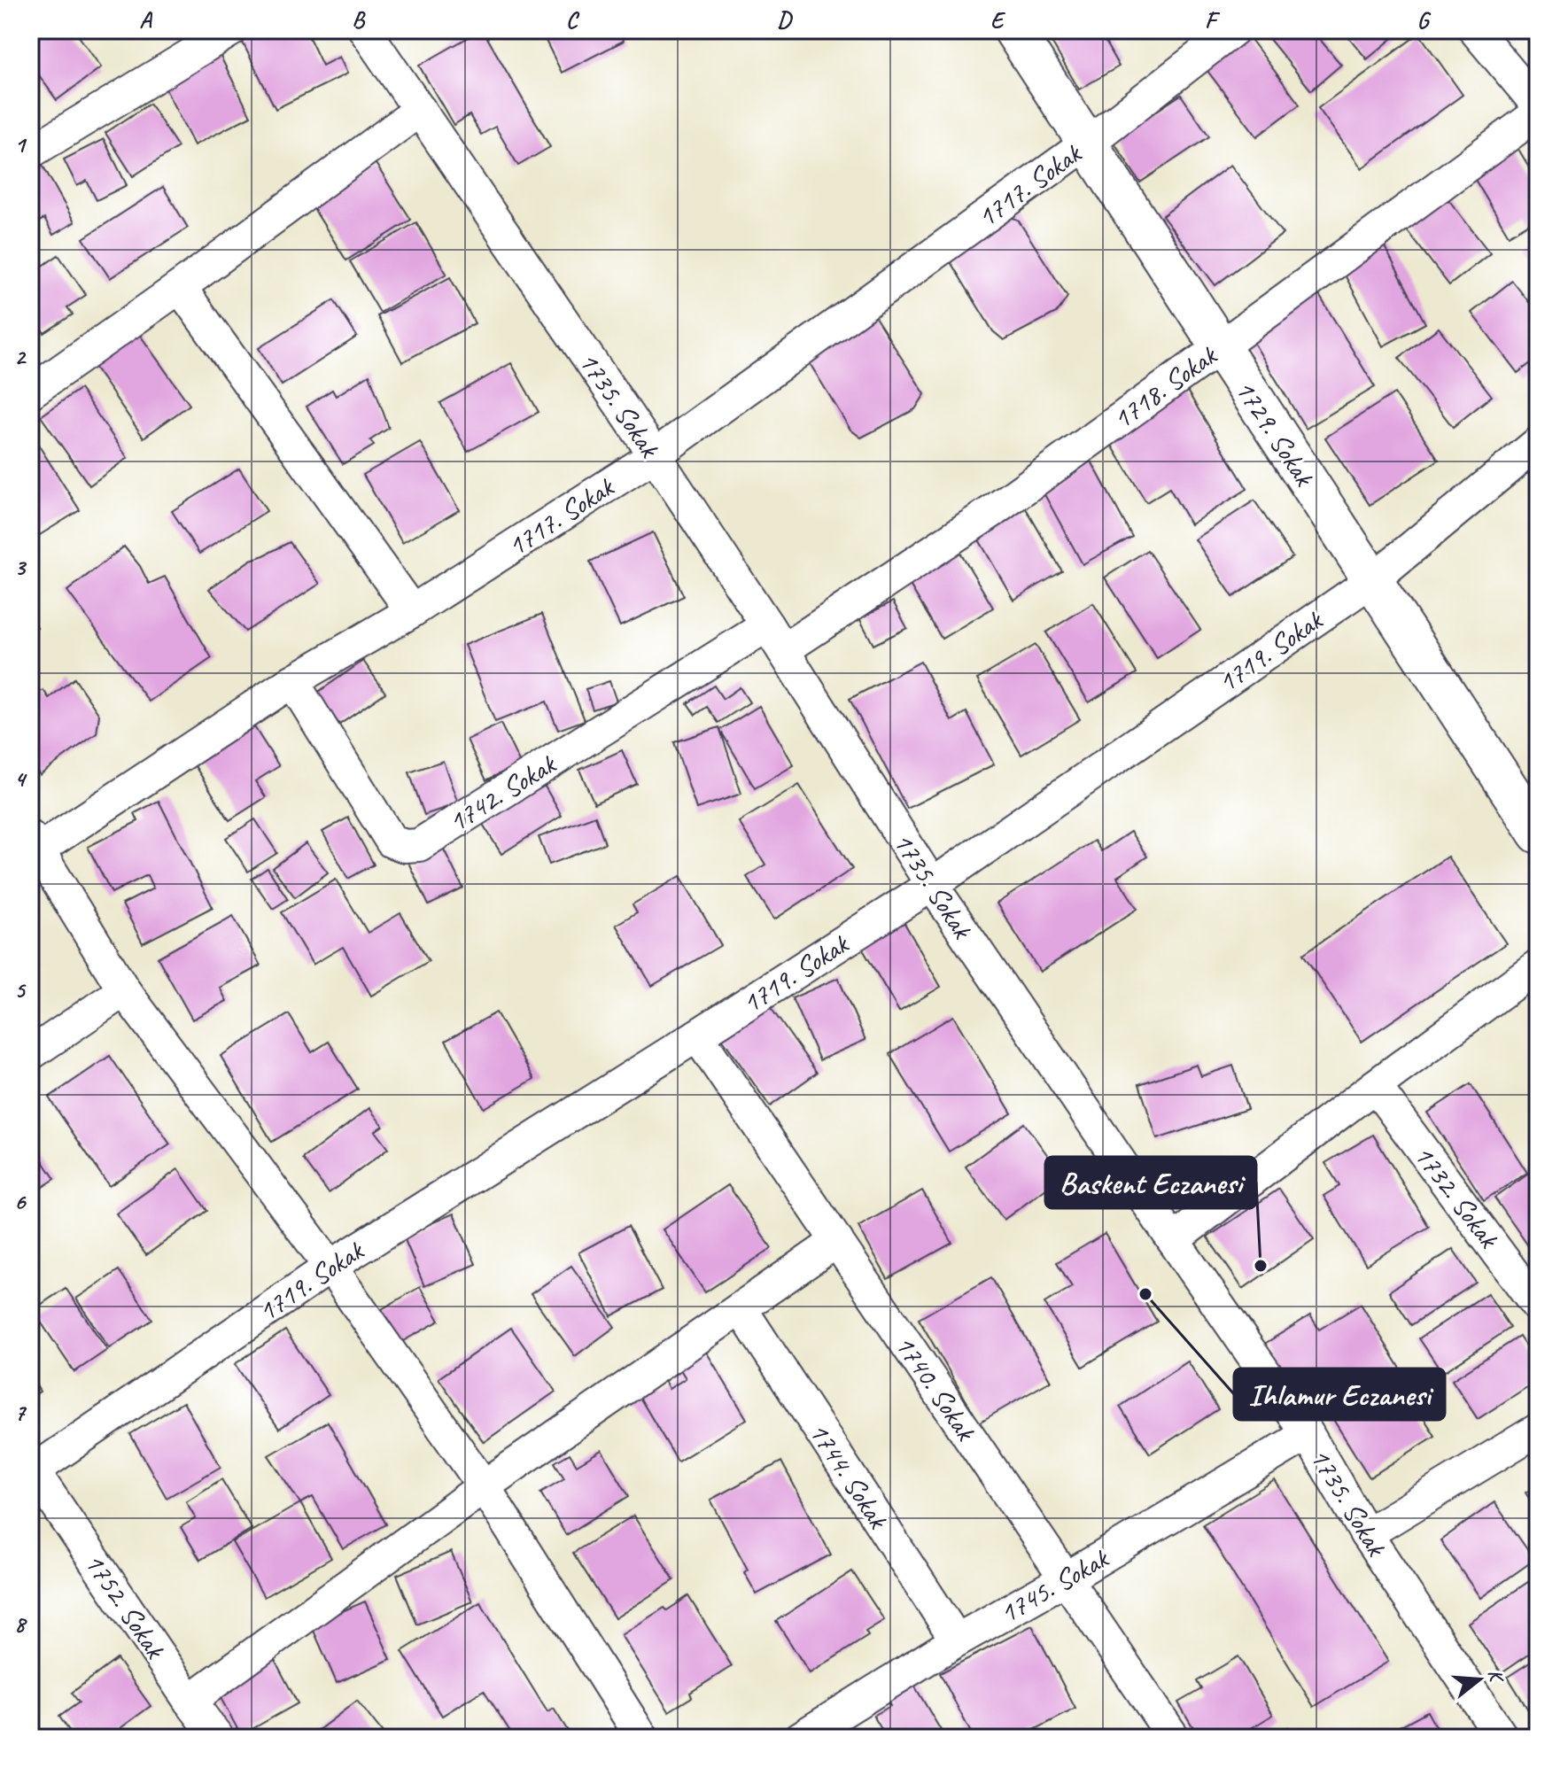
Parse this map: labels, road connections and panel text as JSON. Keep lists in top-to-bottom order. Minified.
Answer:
{"streets":{"street":["1717. Sokak","1718. Sokak","1735. Sokak","1729. Sokak","1719. Sokak","1742. Sokak","1732. Sokak","1740. Sokak","1744. Sokak","1745. Sokak","1752. Sokak"]},"crossings":[["1717. Sokak","1735. Sokak"],["1717. Sokak","1729. Sokak"],["1717. Sokak","1742. Sokak"],["1718. Sokak","1735. Sokak"],["1718. Sokak","1729. Sokak"],["1718. Sokak","1742. Sokak"],["1735. Sokak","1719. Sokak"],["1735. Sokak","1742. Sokak"],["1735. Sokak","1745. Sokak"],["1729. Sokak","1719. Sokak"],["1719. Sokak","1740. Sokak"],["1719. Sokak","1752. Sokak"],["1740. Sokak","1745. Sokak"],["1744. Sokak","1745. Sokak"]],"places":["Baskent Eczanesi","Ihlamur Eczanesi"],"north":"right","grid":{"columns":["A","B","C","D","E","F","G"],"rows":["1","2","3","4","5","6","7","8"]}}
